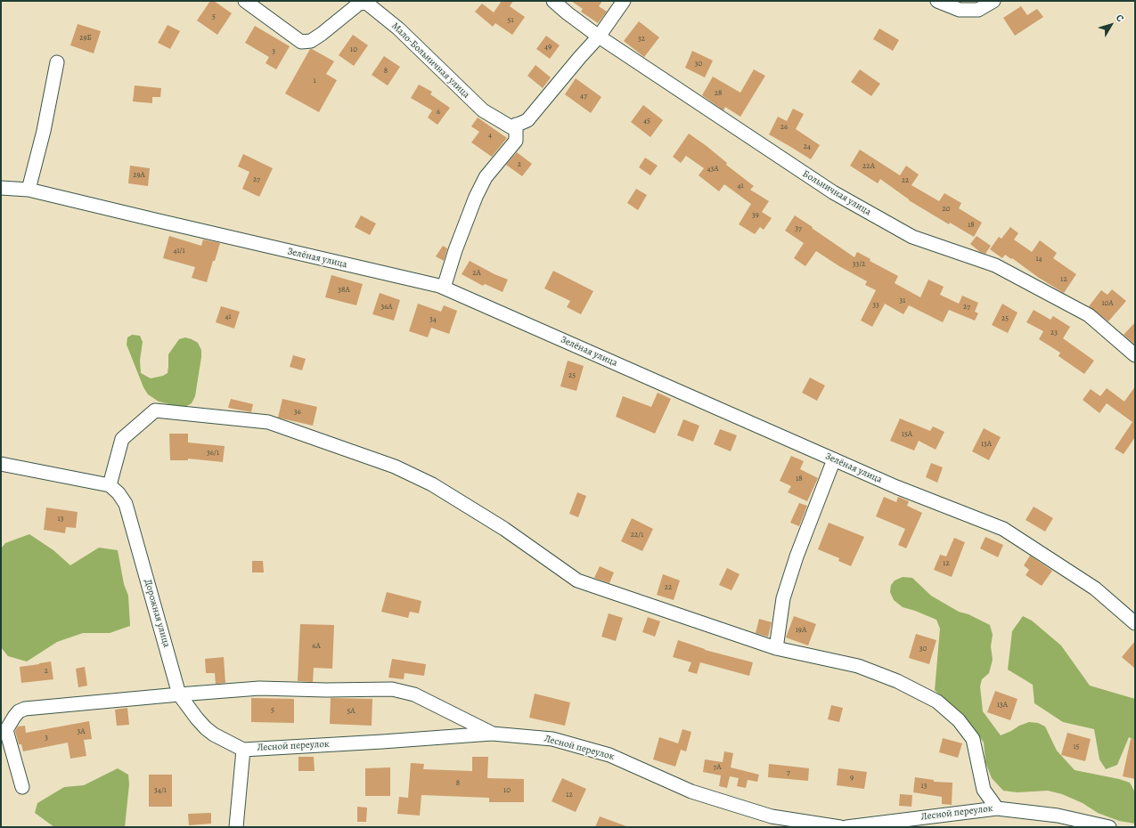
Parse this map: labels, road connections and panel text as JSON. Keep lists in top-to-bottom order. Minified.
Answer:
{"streets":{"street":["Мало-Больничная улица","Больничная улица","Зелёная улица","Дорожная улица","Лесной переулок"]},"crossings":[["Дорожная улица","Лесной переулок"]],"house_numbers":["5","51","29Б","32","49","10","3","30","8","1","28","47","6","45","26","4","24","2","22А","43А","29А","27","22","41","20","39","18","37","41/1","14","33/2","2А","12","38А","31","10А","33","36А","27","41","25","34","23","25","36","15А","13А","36/1","18","13","22/1","12","22","19А","6А","30","2","13А","5","5А","3А","3","15","7А","7","9","8","13","34/1","10","12"],"north":"top right"}
